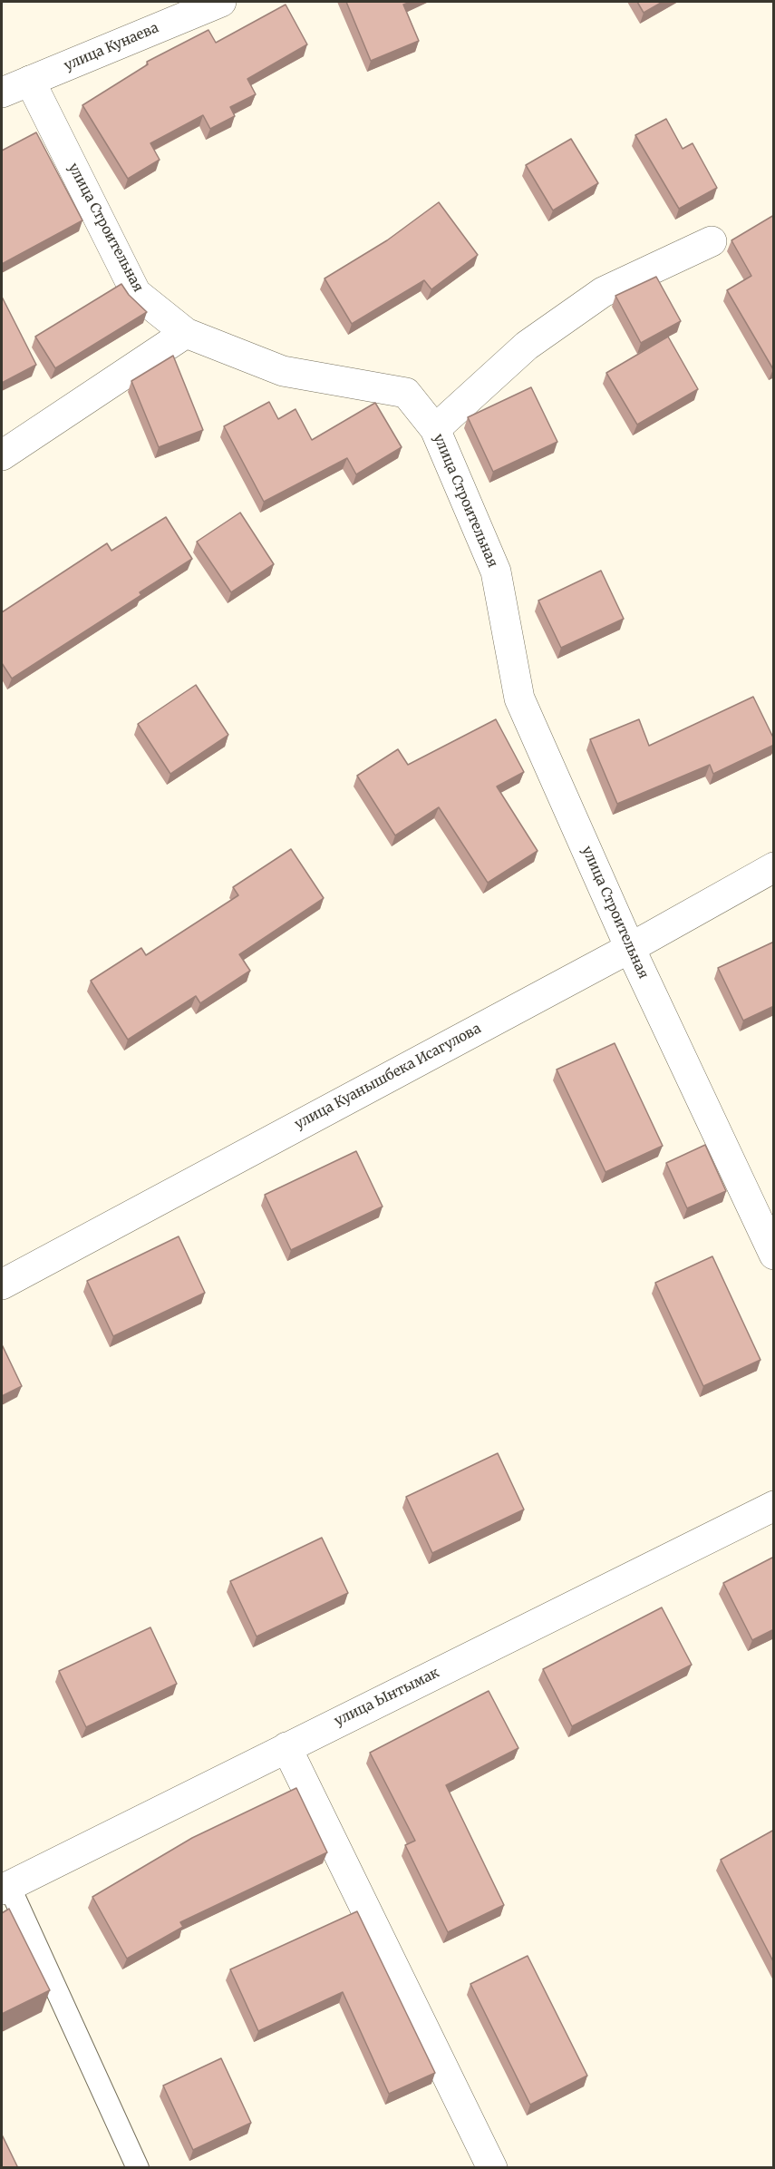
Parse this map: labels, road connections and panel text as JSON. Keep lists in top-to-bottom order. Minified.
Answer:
{"streets":{"street":["улица Кунаева","улица Строительная","улица Куанышбека Исагулова","улица Ынтымак"]},"crossings":[["улица Кунаева","улица Строительная"],["улица Строительная","улица Куанышбека Исагулова"]]}
